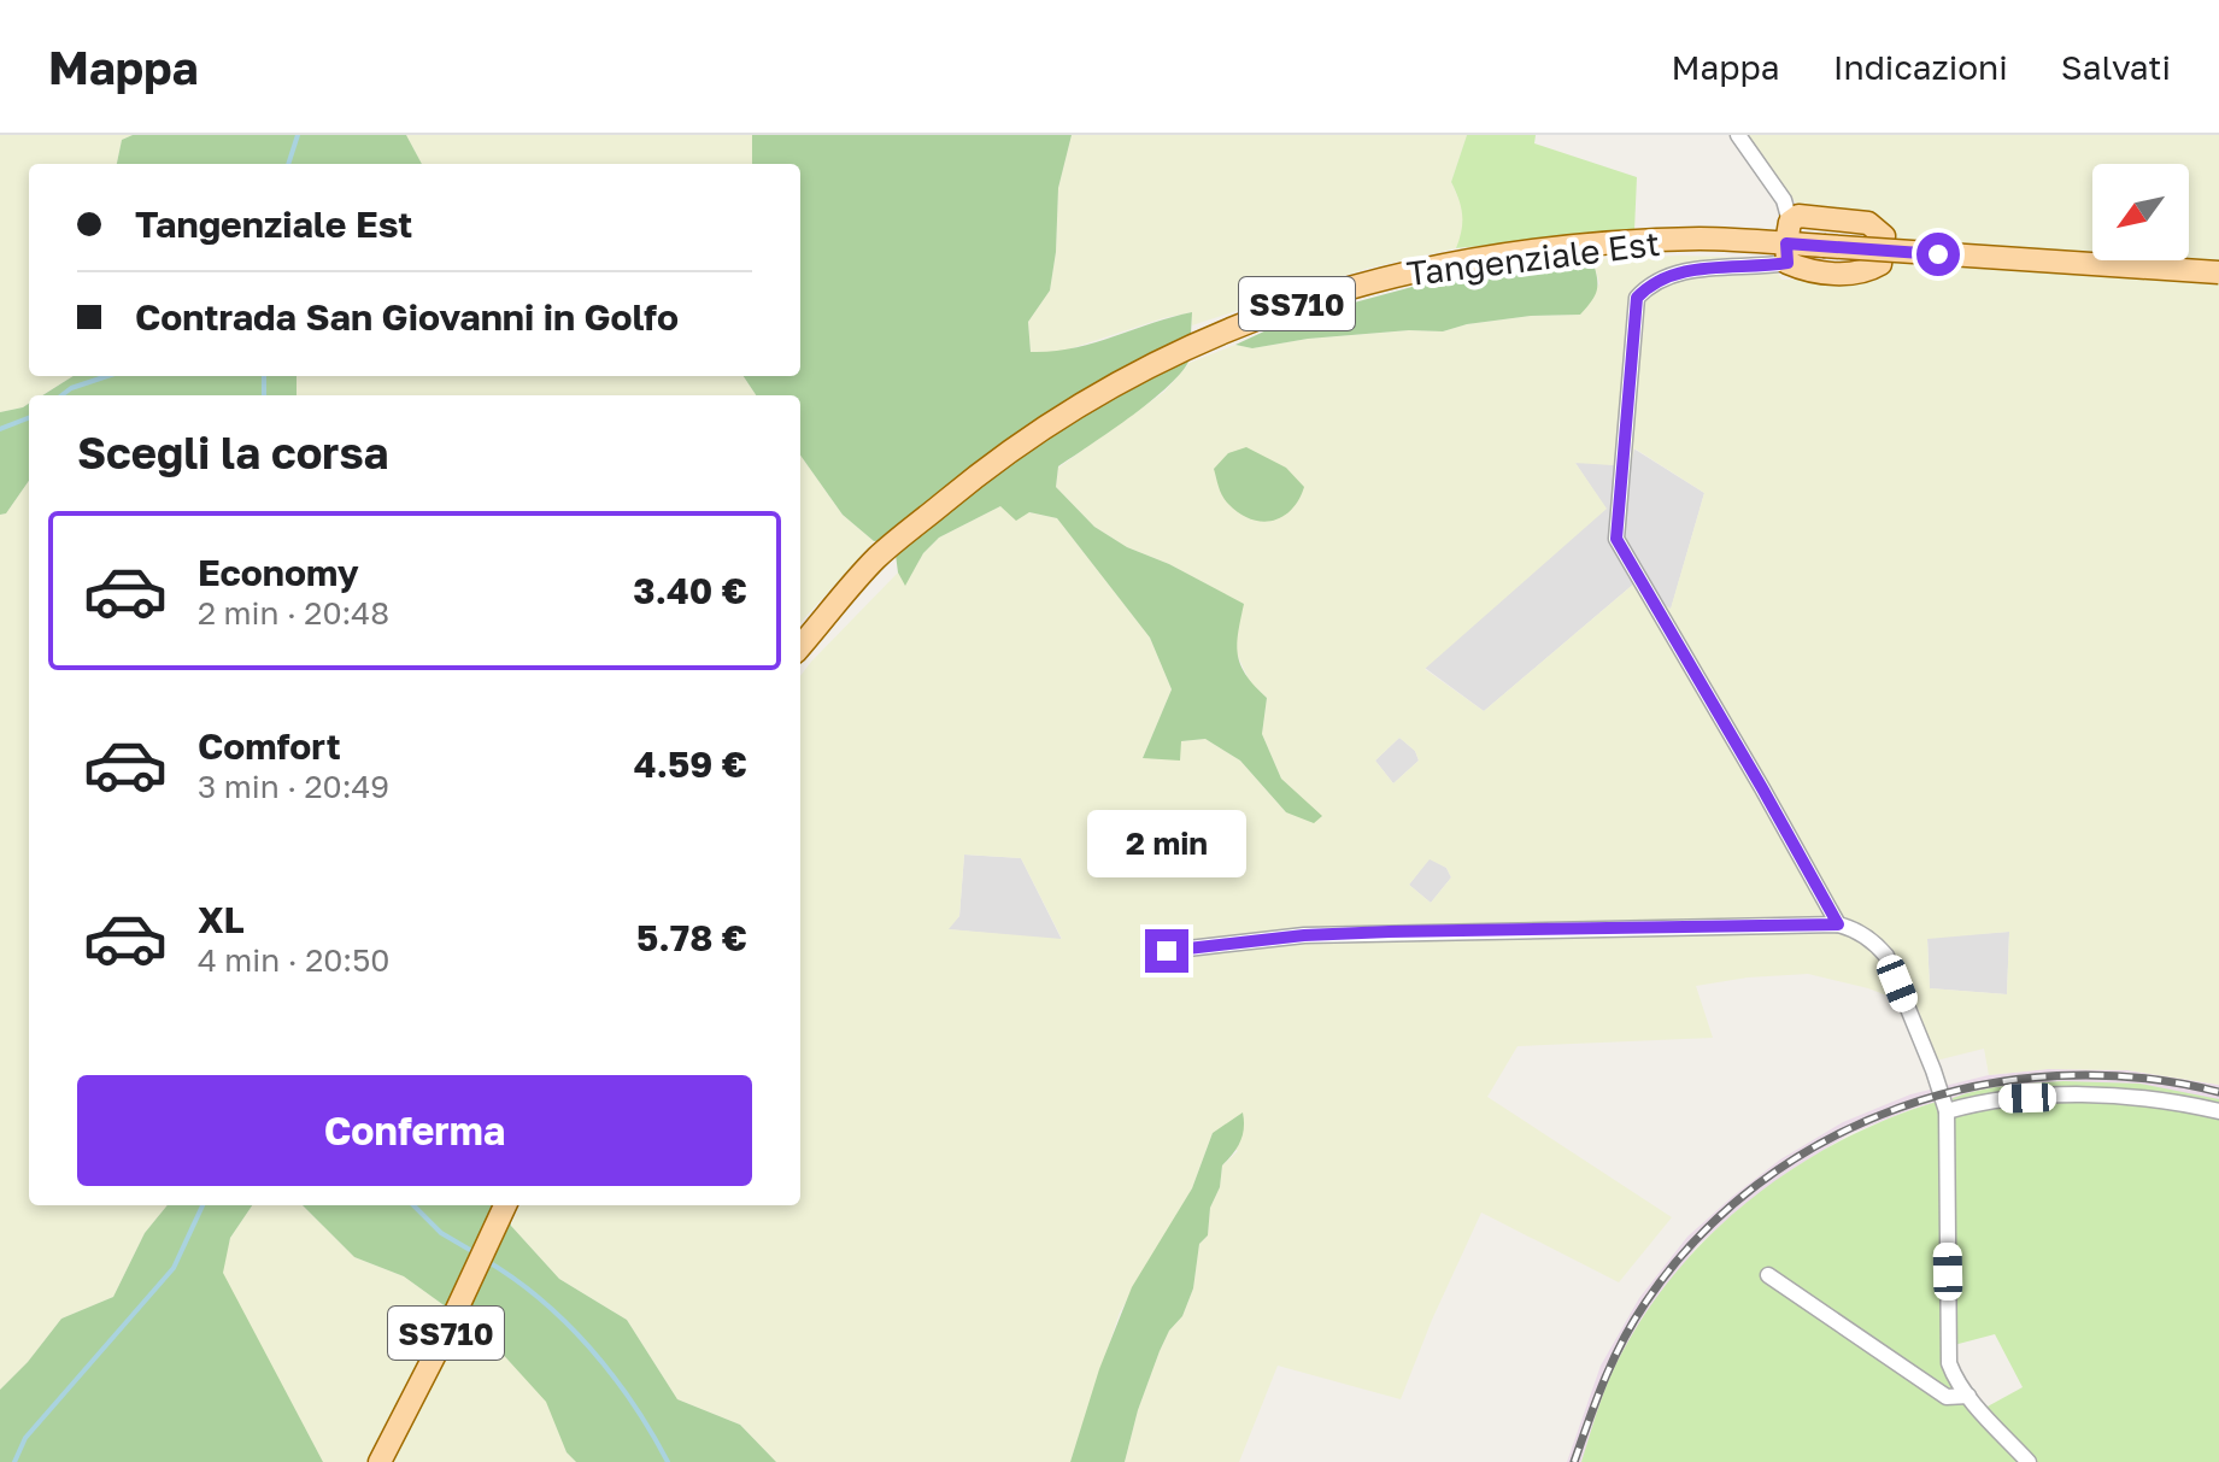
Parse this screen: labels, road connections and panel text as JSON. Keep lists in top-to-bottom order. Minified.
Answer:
{"streets":{"main road":["Tangenziale Est","SS710"]},"north":"bottom left","page":{"header":"Mappa","nav":["Mappa","Indicazioni","Salvati"],"banner":["Tangenziale Est","Contrada San Giovanni in Golfo"],"heading":"Scegli la corsa","list":[{"name":"Economy","note":"2 min · 20:48","value":"3.40 €"},{"name":"Comfort","note":"3 min · 20:49","value":"4.59 €"},{"name":"XL","note":"4 min · 20:50","value":"5.78 €"}],"bubble":"2 min","buttons":"Conferma"}}
